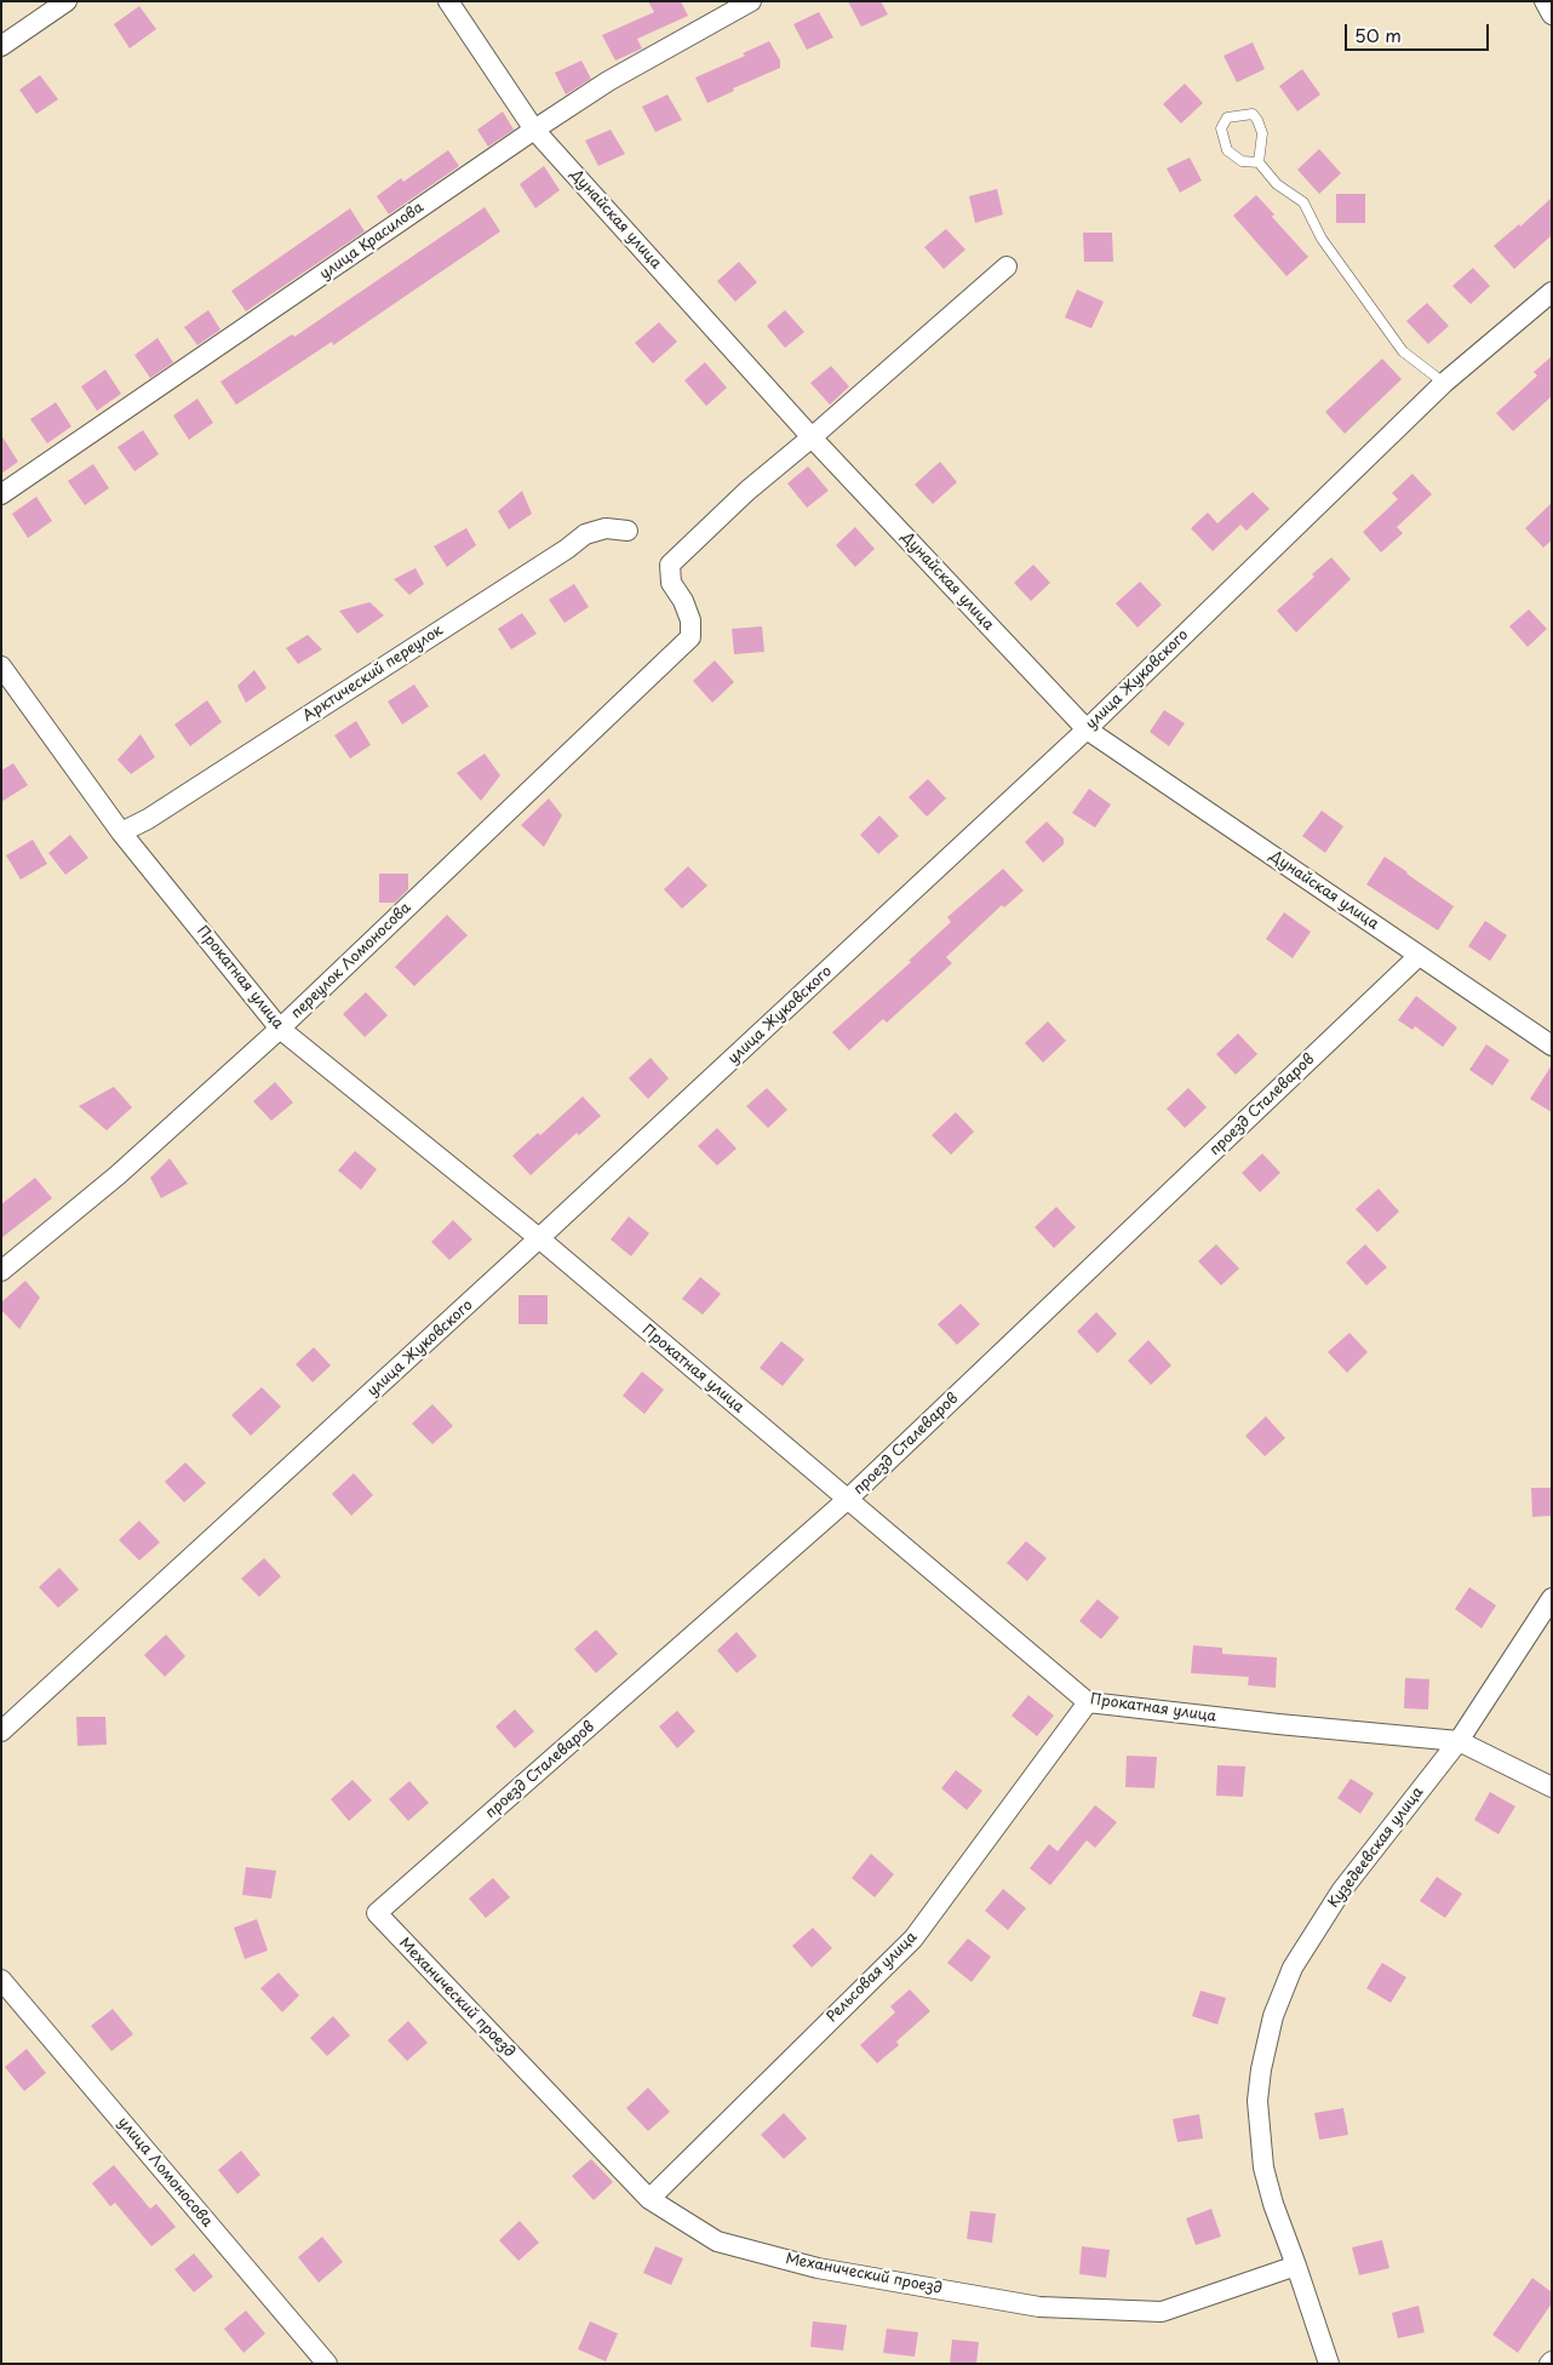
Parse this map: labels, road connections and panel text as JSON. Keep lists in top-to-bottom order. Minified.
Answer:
{"streets":{"street":["Дунайская улица","улица Красилова","Арктический переулок","улица Жуковского","переулок Ломоносова","Прокатная улица","проезд Сталеваров","Кузедеевская улица","Рельсовая улица","Механический проезд","улица Ломоносова"]},"crossings":[["Дунайская улица","улица Красилова"],["Дунайская улица","улица Жуковского"],["Дунайская улица","переулок Ломоносова"],["Дунайская улица","проезд Сталеваров"],["Арктический переулок","Прокатная улица"],["улица Жуковского","Прокатная улица"],["переулок Ломоносова","Прокатная улица"],["Прокатная улица","проезд Сталеваров"],["Прокатная улица","Кузедеевская улица"],["Прокатная улица","Рельсовая улица"],["проезд Сталеваров","Механический проезд"],["Кузедеевская улица","Механический проезд"],["Рельсовая улица","Механический проезд"]],"scale_bar":"50 m"}
